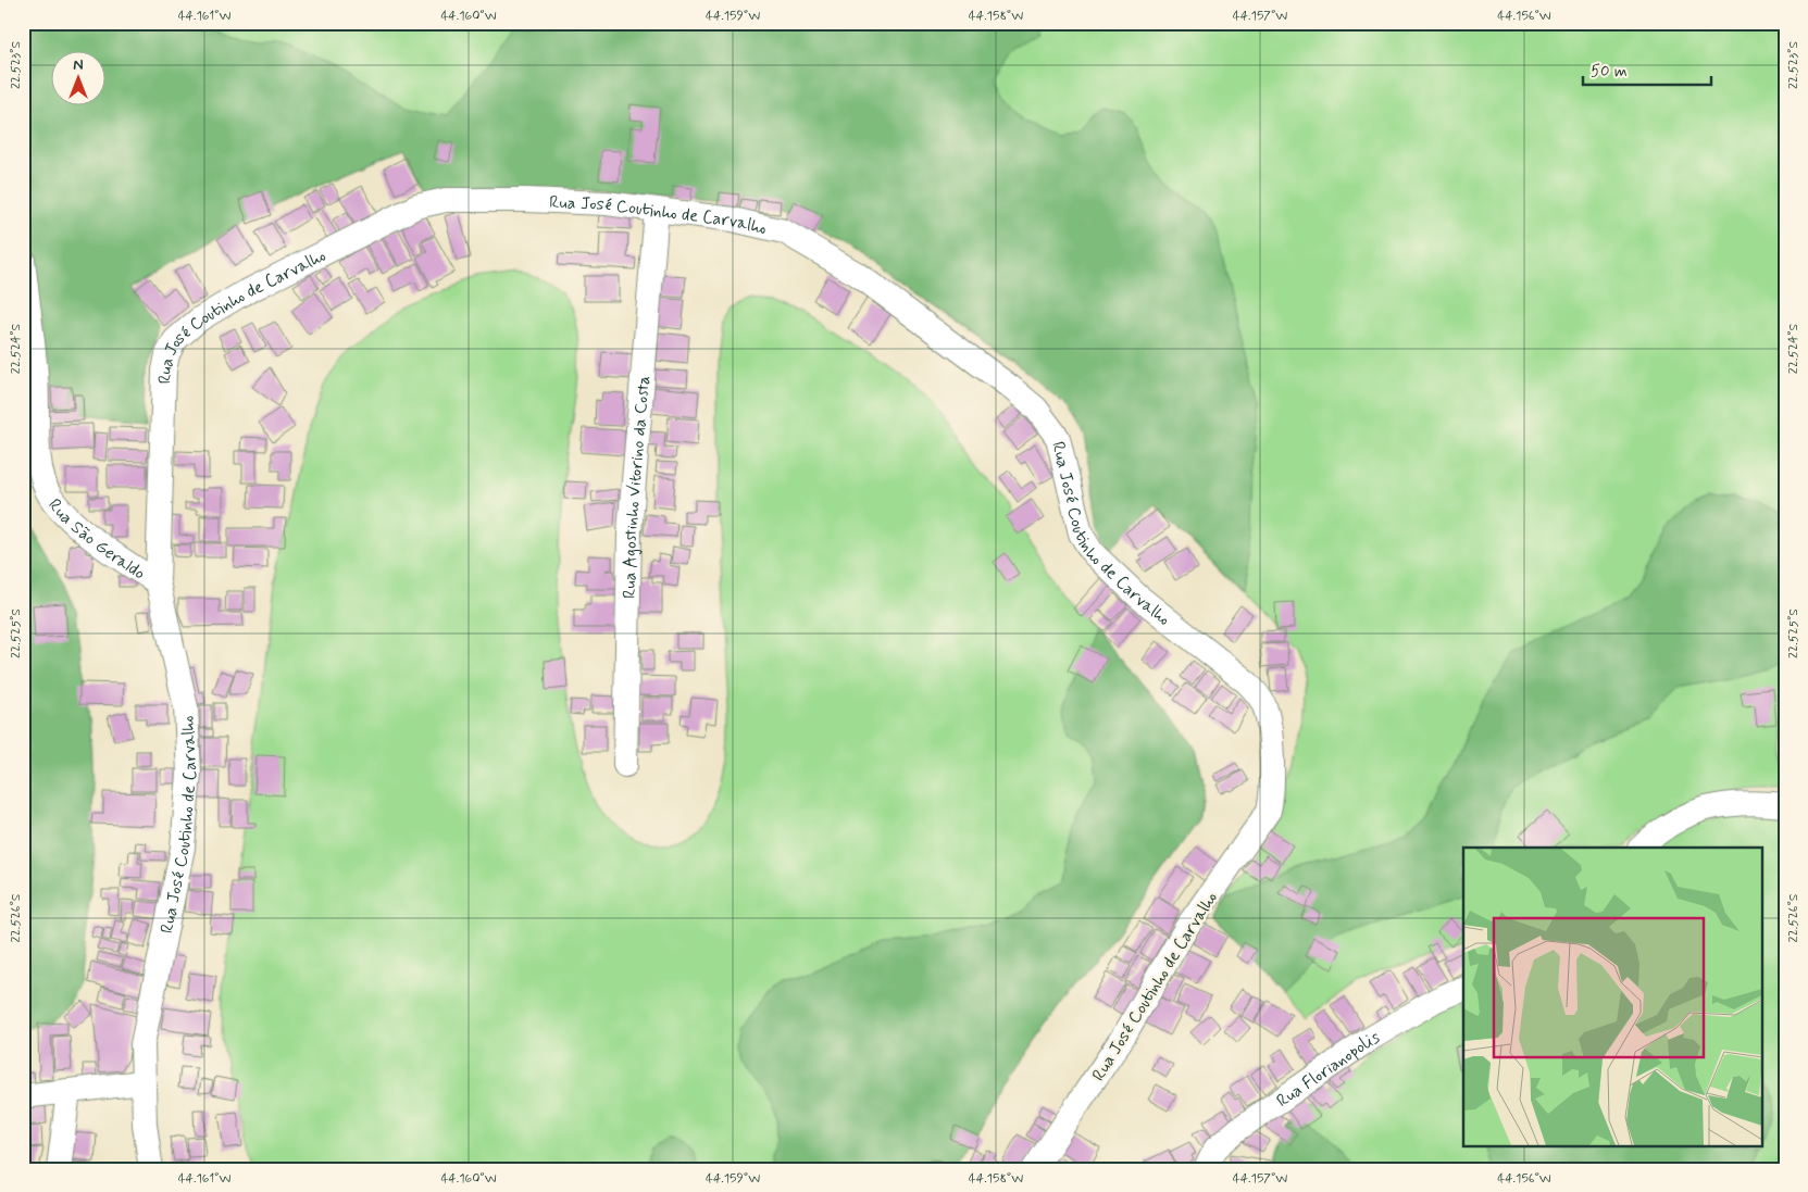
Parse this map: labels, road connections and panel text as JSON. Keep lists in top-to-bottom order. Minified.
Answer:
{"streets":{"street":["Rua José Coutinho de Carvalho","Rua Agostinho Vitorino da Costa","Rua São Geraldo","Rua Florianopolis"]},"crossings":[["Rua José Coutinho de Carvalho","Rua Agostinho Vitorino da Costa"],["Rua José Coutinho de Carvalho","Rua São Geraldo"]],"scale_bar":"50 m","north":"top","coordinates":["44.161°W","44.160°W","44.159°W","44.158°W","44.157°W","44.156°W","22.523°S","22.524°S","22.525°S","22.526°S"]}
